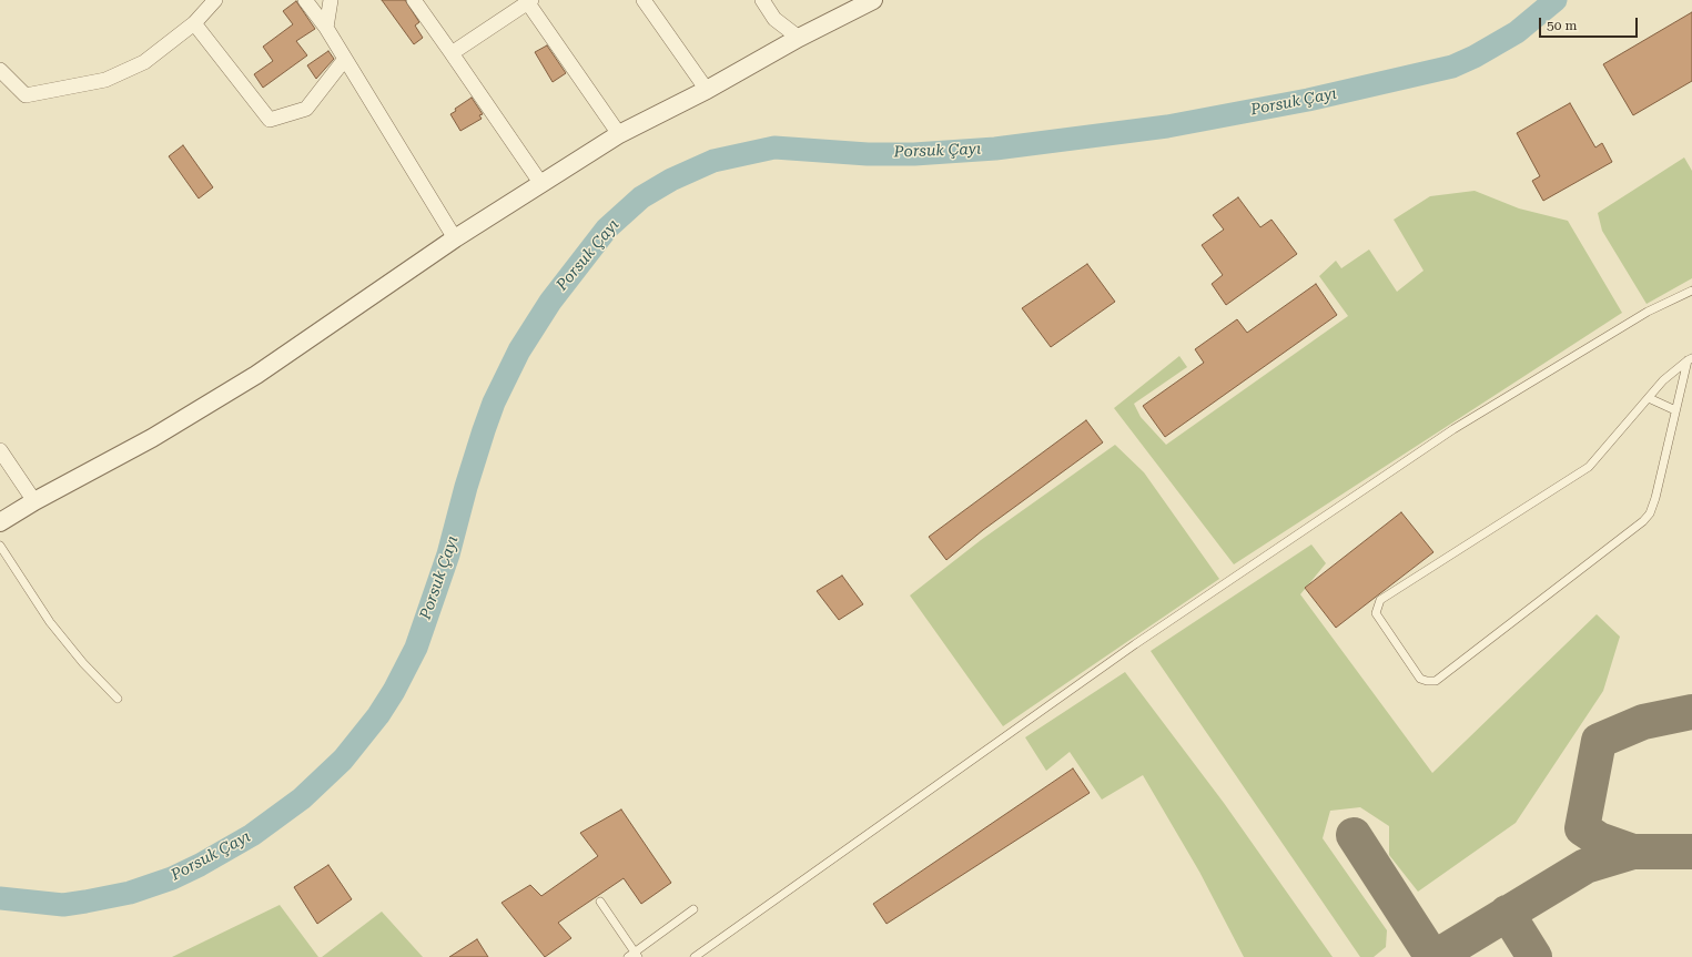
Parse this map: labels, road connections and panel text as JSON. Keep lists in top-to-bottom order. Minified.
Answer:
{"water":["Porsuk Çayı"],"scale_bar":"50 m"}
